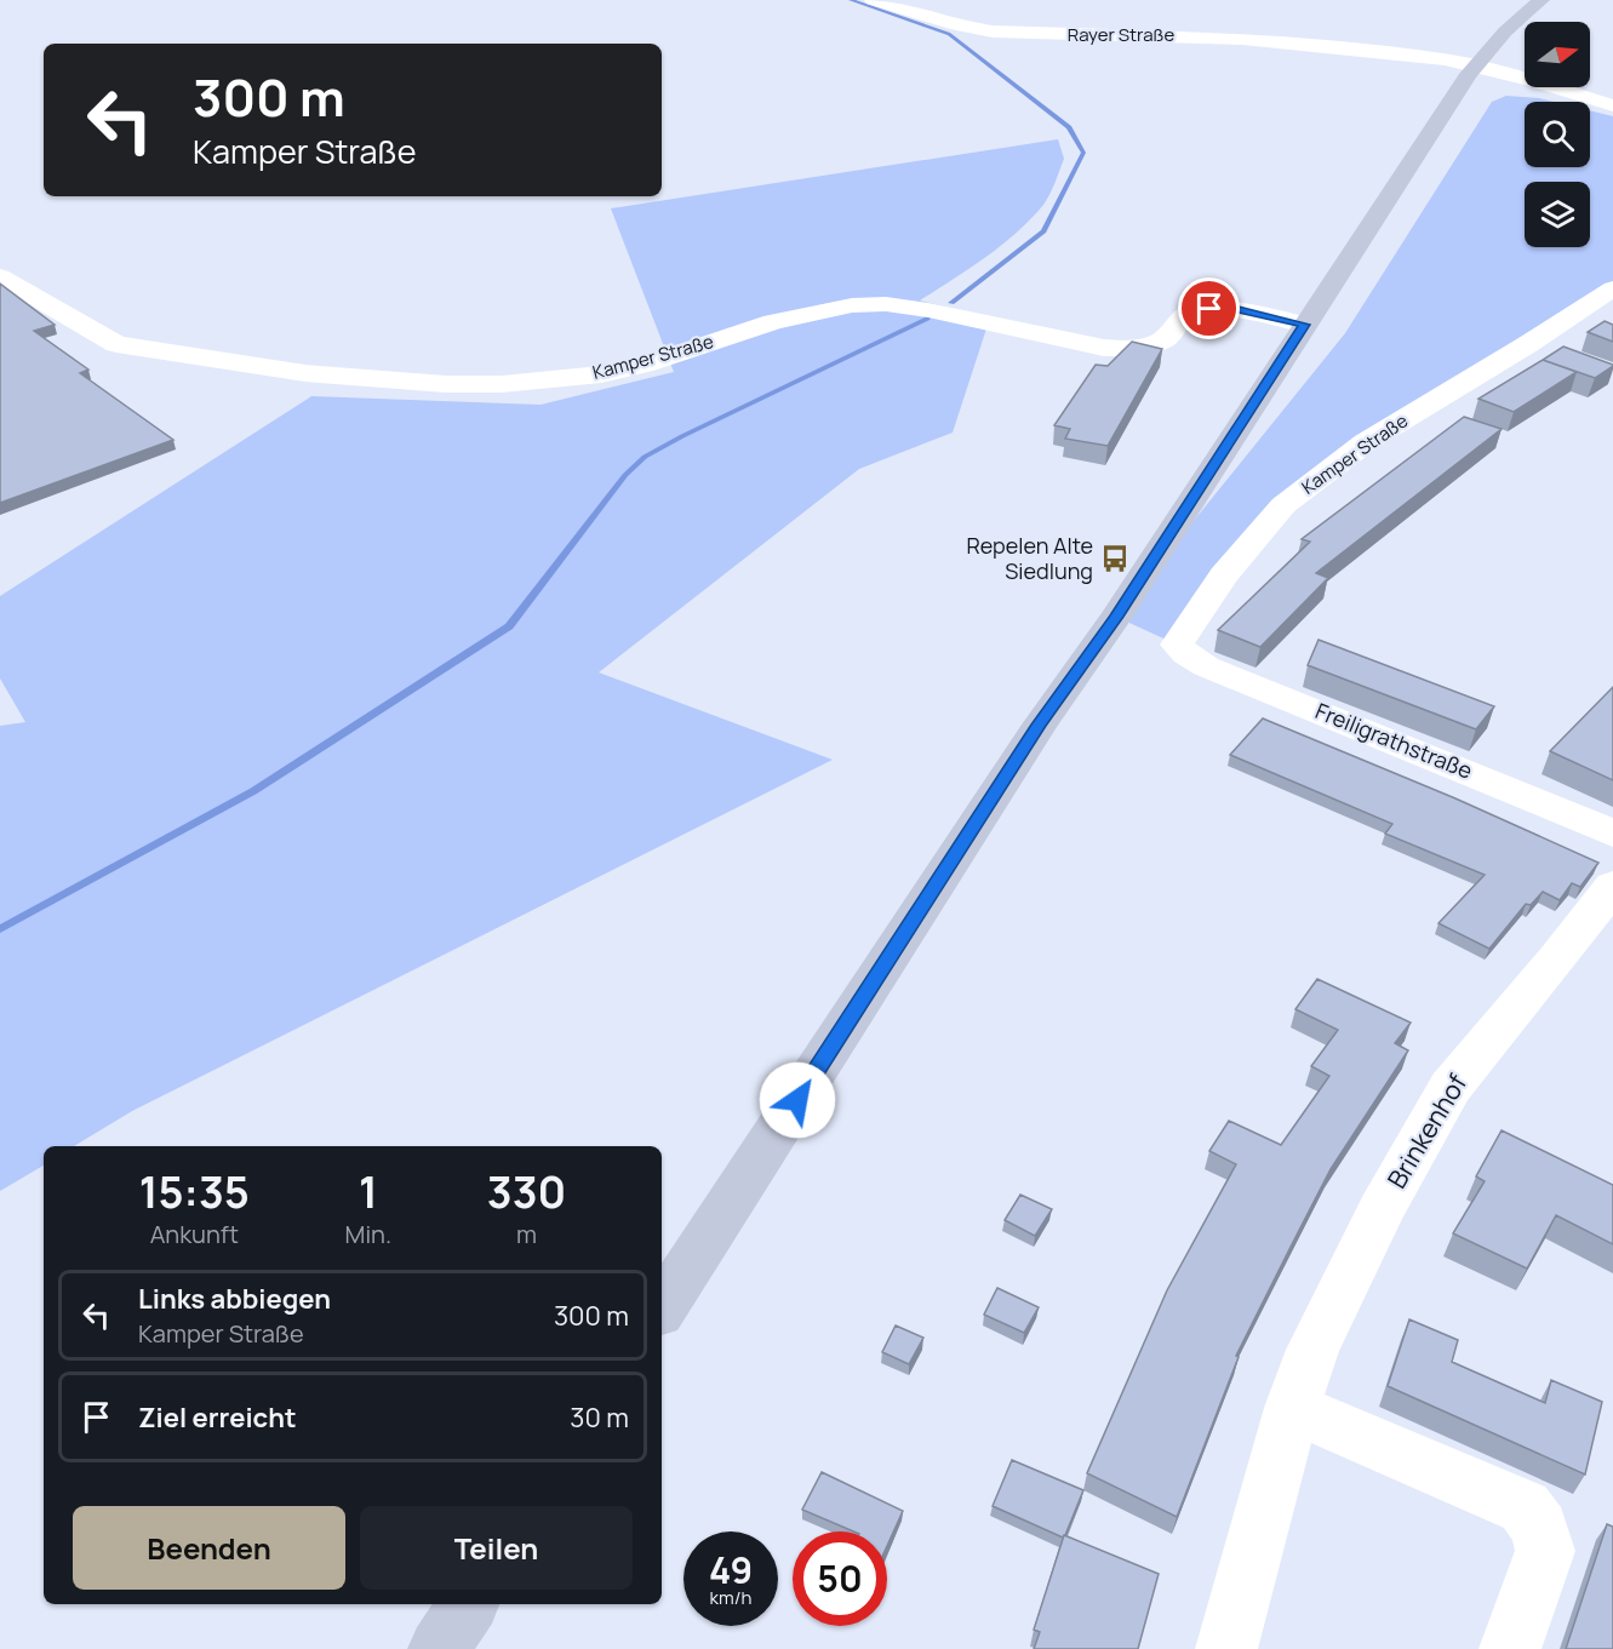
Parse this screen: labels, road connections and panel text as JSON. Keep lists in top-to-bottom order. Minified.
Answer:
{"streets":{"street":["Rayer Straße","Kamper Straße","Freiligrathstraße","Brinkenhof"]},"crossings":[["Kamper Straße","Freiligrathstraße"]],"places":{"bus stop":["Repelen Alte Siedlung"]},"north":"right","page":{"turn":["300 m","Kamper Straße"],"eta":["15:35","Ankunft","1","Min.","330","m"],"list":[{"name":"Links abbiegen","note":"Kamper Straße","value":"300 m"},{"name":"Ziel erreicht","value":"30 m"}],"buttons":["Beenden","Teilen"],"speed":"49 km/h","limit":"50"}}
